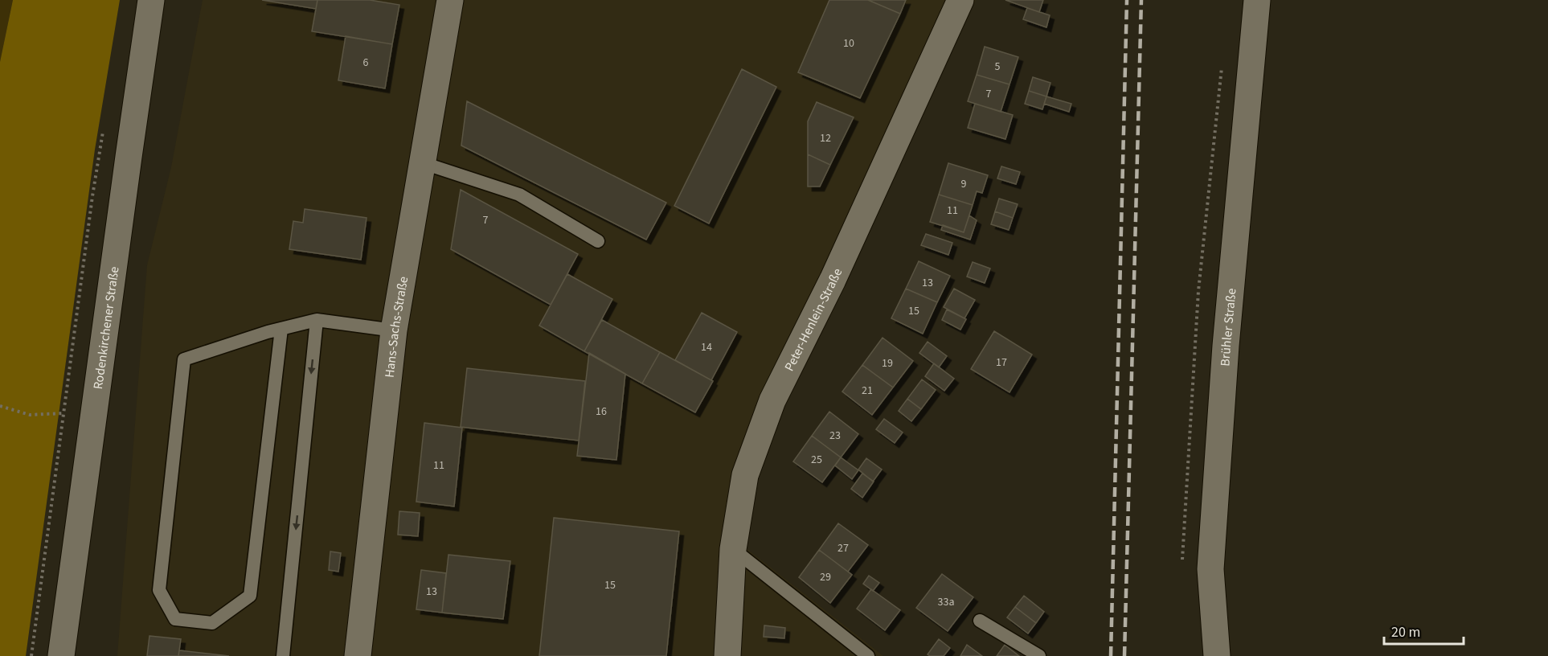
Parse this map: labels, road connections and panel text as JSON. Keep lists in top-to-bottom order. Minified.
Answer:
{"streets":{"street":["Peter-Henlein-Straße","Hans-Sachs-Straße","Rodenkirchener Straße","Brühler Straße"]},"house_numbers":["10","6","5","7","12","9","11","7","13","15","14","17","19","21","16","23","25","11","27","29","15","13","33a"],"scale_bar":"20 m"}
